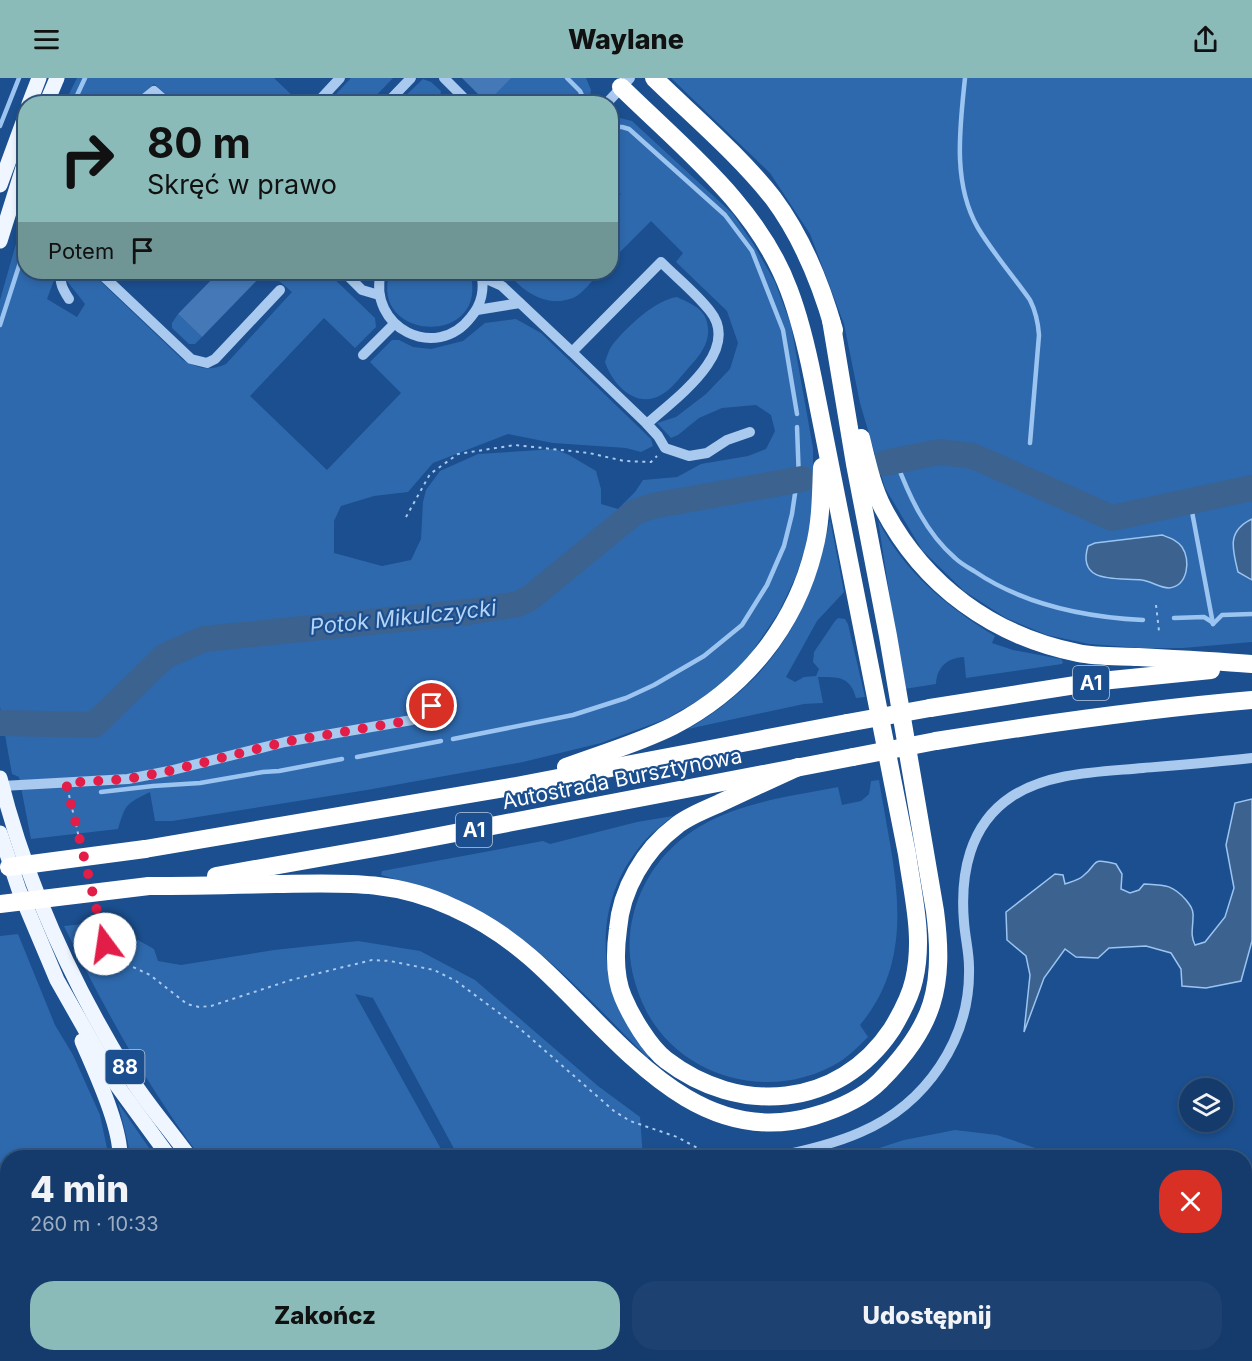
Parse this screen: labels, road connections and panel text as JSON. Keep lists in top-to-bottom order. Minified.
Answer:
{"streets":{"highway":["A1","Autostrada Bursztynowa"],"main road":["88"]},"water":["Potok Mikulczycki"],"page":{"header":"Waylane","turn":["80 m","Skręć w prawo"],"then":"Potem","heading":["4 min","260 m · 10:33"],"buttons":["Zakończ","Udostępnij"]}}
